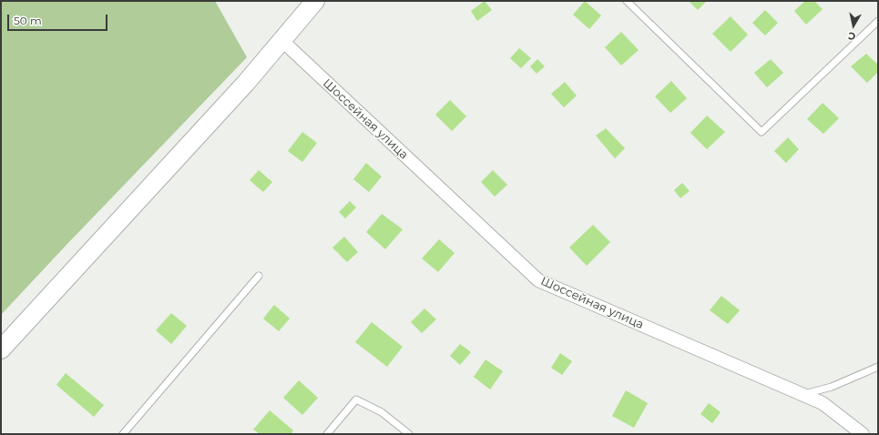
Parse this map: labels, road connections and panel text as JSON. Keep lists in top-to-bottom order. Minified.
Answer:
{"streets":{"street":["Шоссейная улица"]},"scale_bar":"50 m","north":"bottom"}
